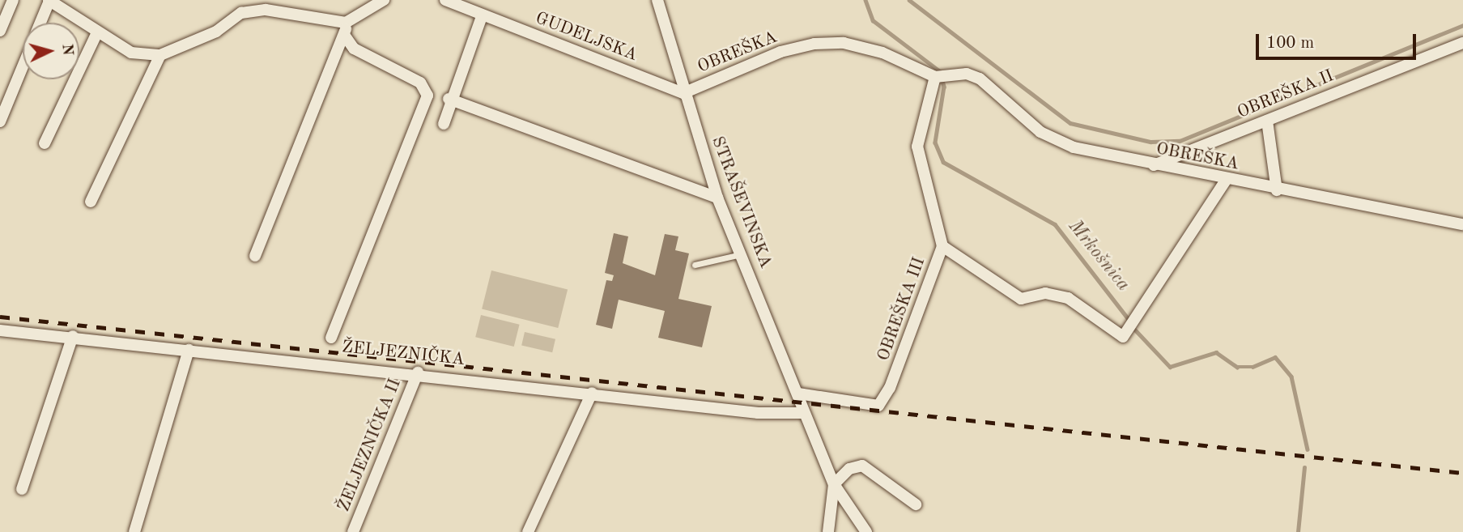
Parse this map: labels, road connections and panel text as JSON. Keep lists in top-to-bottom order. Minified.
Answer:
{"streets":{"street":["GUDELJSKA","OBREŠKA","OBREŠKA II","STRAŠEVINSKA","OBREŠKA III","ŽELJEZNIČKA","ŽELJEZNIČKA II"]},"crossings":[["GUDELJSKA","OBREŠKA"],["GUDELJSKA","STRAŠEVINSKA"],["OBREŠKA","OBREŠKA II"],["OBREŠKA","STRAŠEVINSKA"],["OBREŠKA","OBREŠKA III"],["STRAŠEVINSKA","OBREŠKA III"],["STRAŠEVINSKA","ŽELJEZNIČKA"],["ŽELJEZNIČKA","ŽELJEZNIČKA II"]],"water":["Mrkošnica"],"scale_bar":"100 m","north":"right"}
